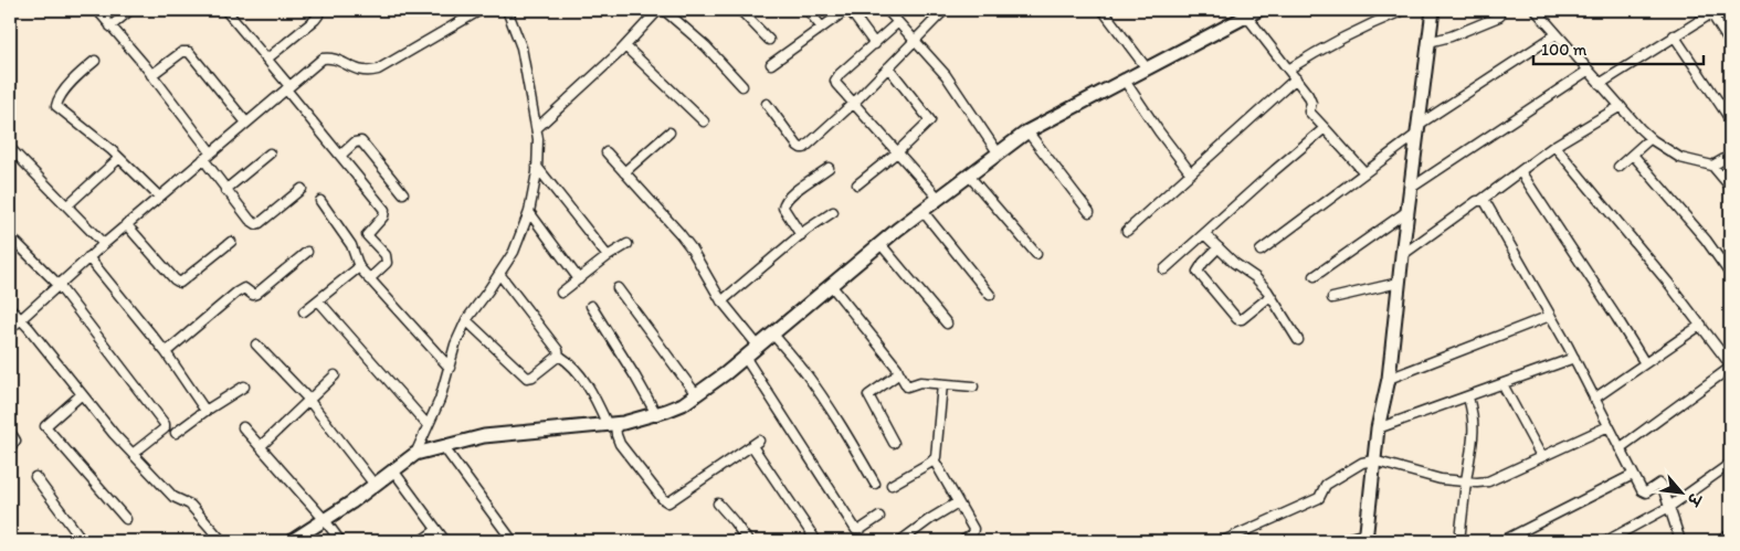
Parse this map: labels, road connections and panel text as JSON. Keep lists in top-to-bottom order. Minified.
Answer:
{"scale_bar":"100 m","north":"bottom right"}
